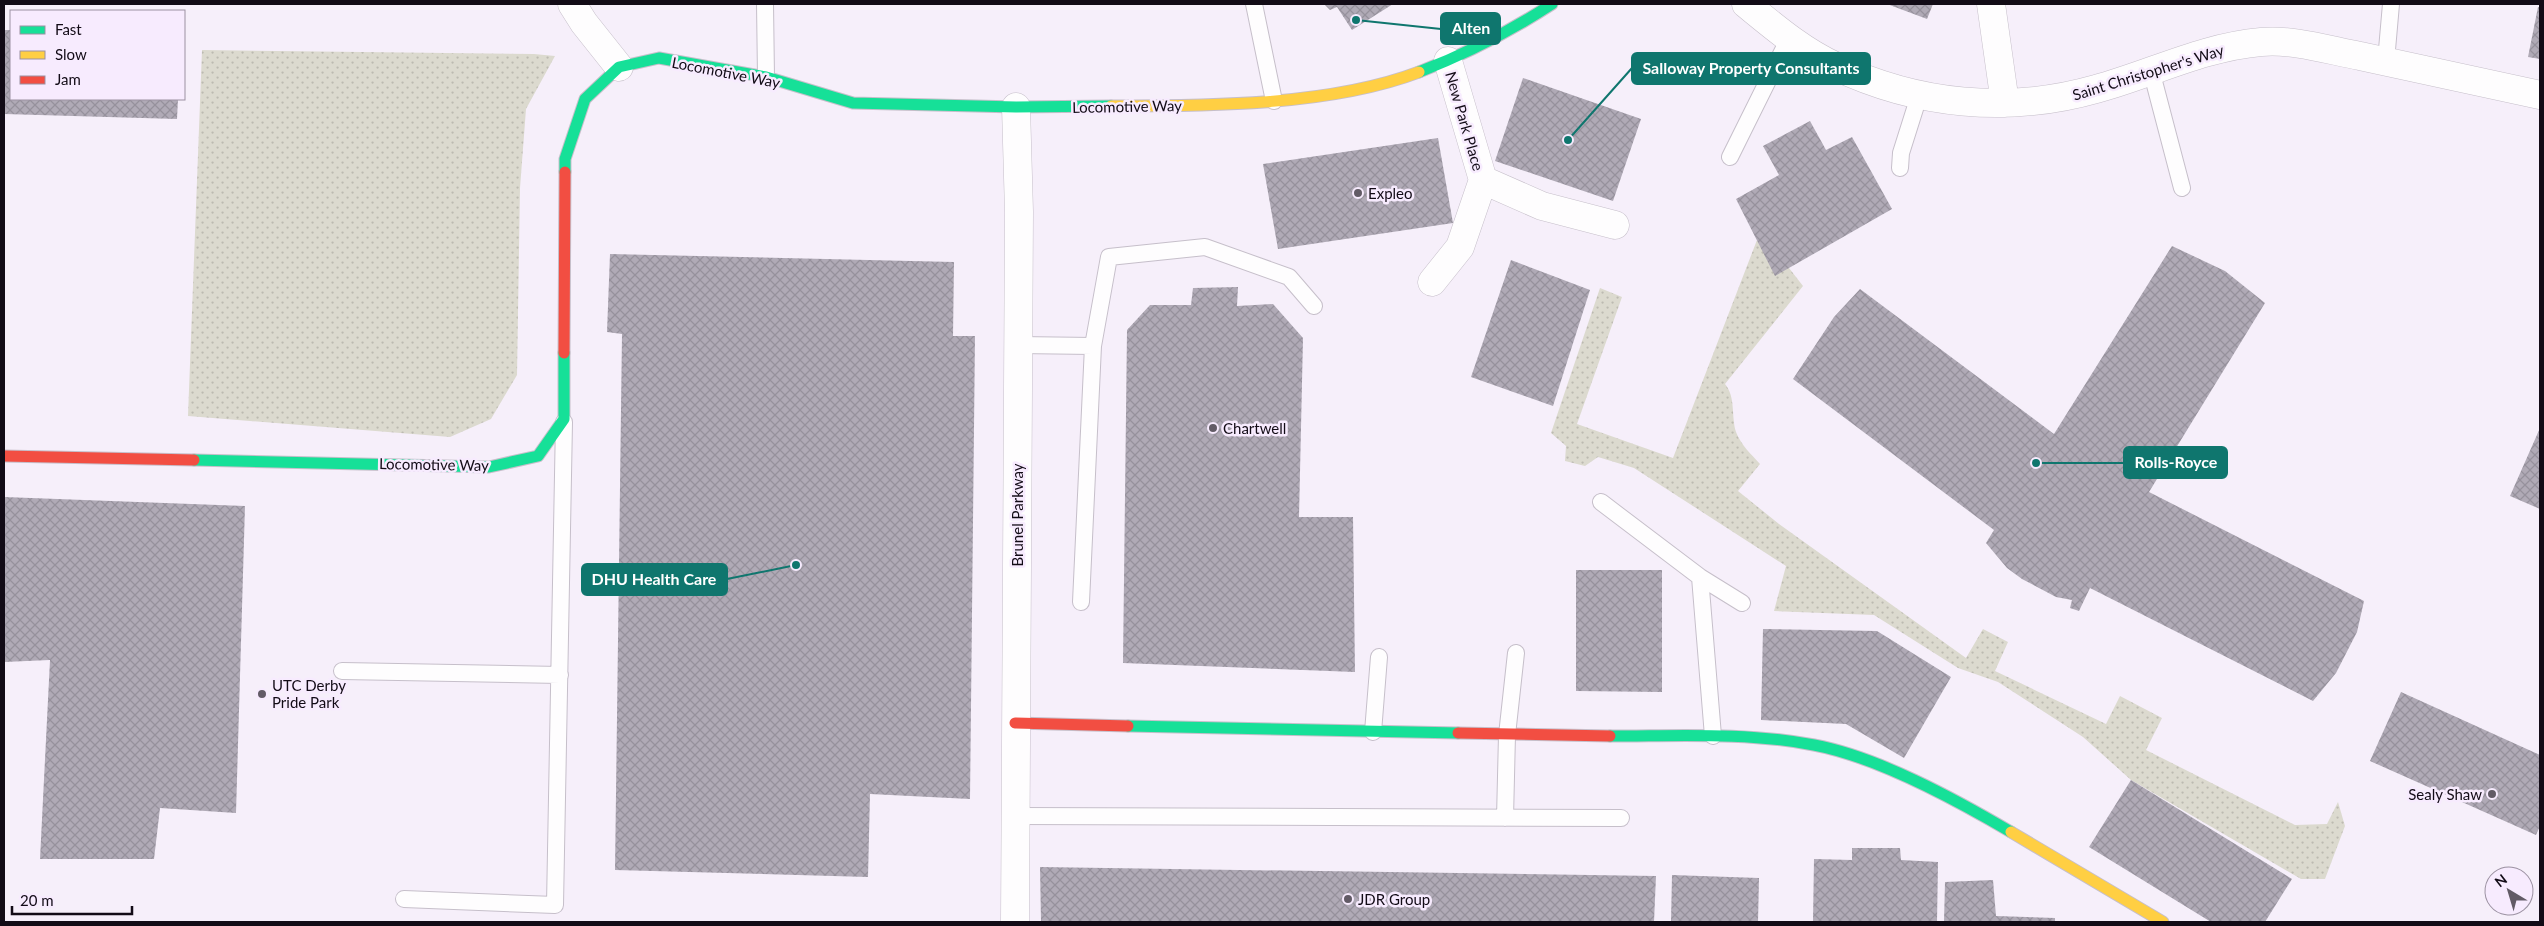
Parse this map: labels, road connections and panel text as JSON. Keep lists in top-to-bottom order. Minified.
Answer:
{"streets":{"street":["Locomotive Way","Saint Christopher's Way","New Park Place","Brunel Parkway"]},"crossings":[["Locomotive Way","New Park Place"],["Locomotive Way","Brunel Parkway"]],"places":["Alten","Salloway Property Consultants","Expleo","Chartwell","Rolls-Royce","DHU Health Care","UTC Derby Pride Park","Sealy Shaw","JDR Group"],"legend":["Fast","Slow","Jam"],"scale_bar":"20 m","north":"top left"}
